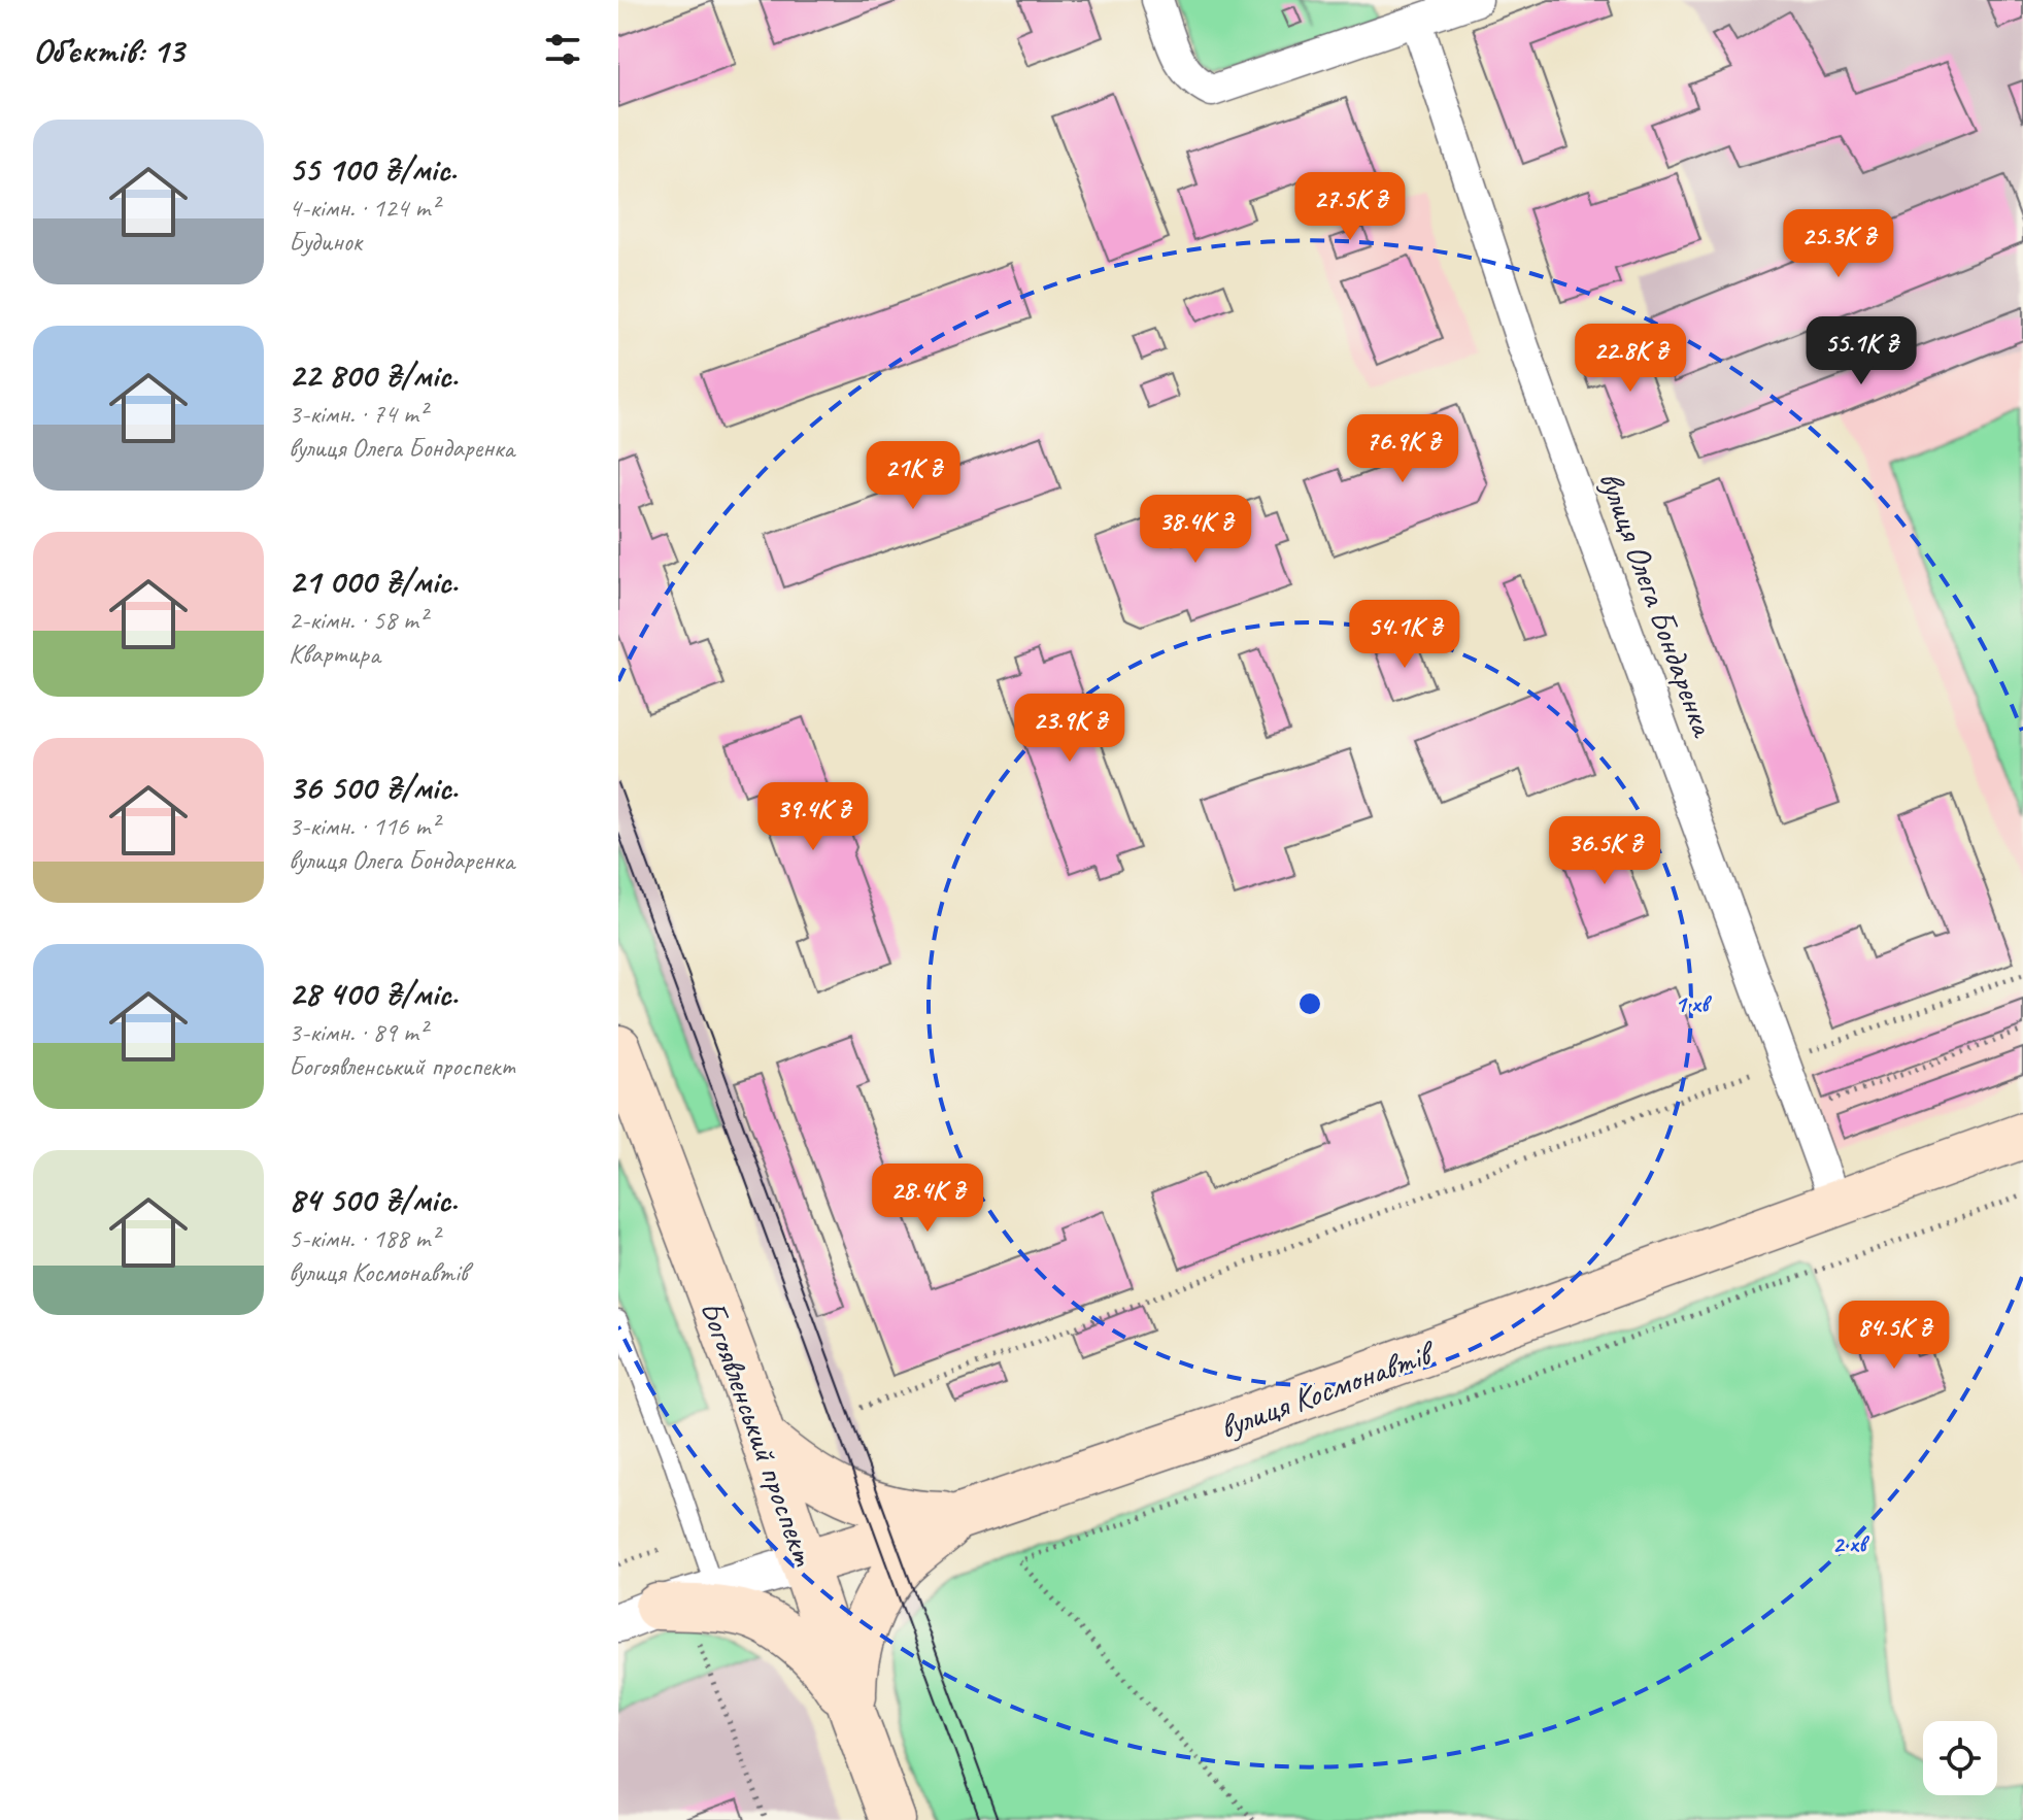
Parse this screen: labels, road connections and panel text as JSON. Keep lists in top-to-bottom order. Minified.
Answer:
{"streets":{"main road":["вулиця Космонавтів","Богоявленський проспект"],"street":["вулиця Олега Бондаренка"]},"crossings":[["вулиця Олега Бондаренка","вулиця Космонавтів"],["вулиця Космонавтів","Богоявленський проспект"]],"page":{"heading":"Об’єктів: 13","list":[{"name":"55 100 ₴/міс.","note":"4-кімн. · 124 m² · Будинок"},{"name":"22 800 ₴/міс.","note":"3-кімн. · 74 m² · вулиця Олега Бондаренка"},{"name":"21 000 ₴/міс.","note":"2-кімн. · 58 m² · Квартира"},{"name":"36 500 ₴/міс.","note":"3-кімн. · 116 m² · вулиця Олега Бондаренка"},{"name":"28 400 ₴/міс.","note":"3-кімн. · 89 m² · Богоявленський проспект"},{"name":"84 500 ₴/міс.","note":"5-кімн. · 188 m² · вулиця Космонавтів"}],"price":["27.5K ₴","25.3K ₴","55.1K ₴","22.8K ₴","76.9K ₴","21K ₴","38.4K ₴","54.1K ₴","23.9K ₴","39.4K ₴","36.5K ₴","28.4K ₴","84.5K ₴"]},"rings":["1 хв","2 хв"]}
